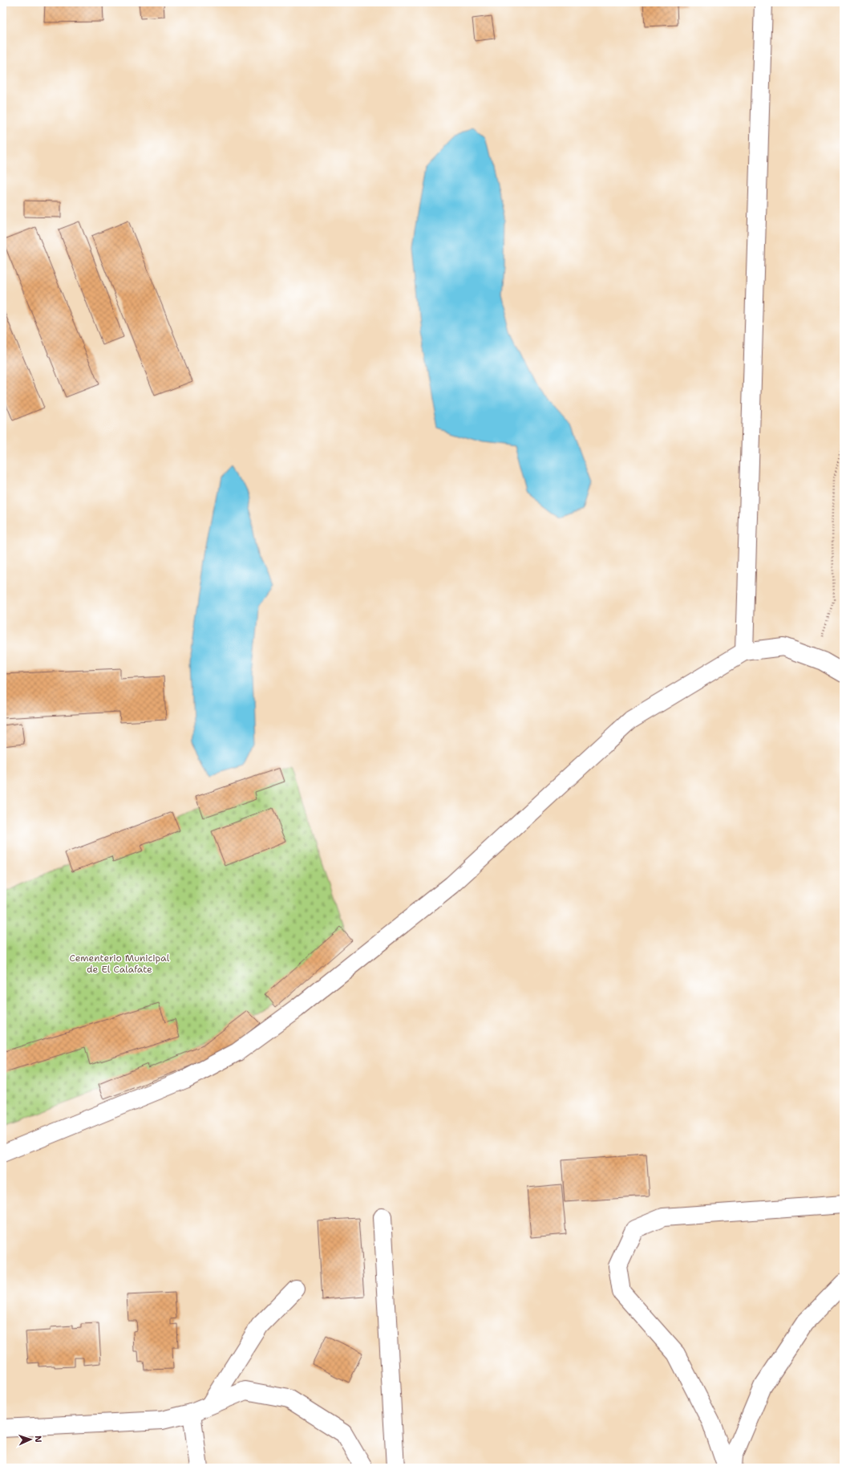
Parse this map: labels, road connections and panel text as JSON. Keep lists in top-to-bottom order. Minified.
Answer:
{"parks":["Cementerio Municipal de El Calafate"],"north":"right"}
